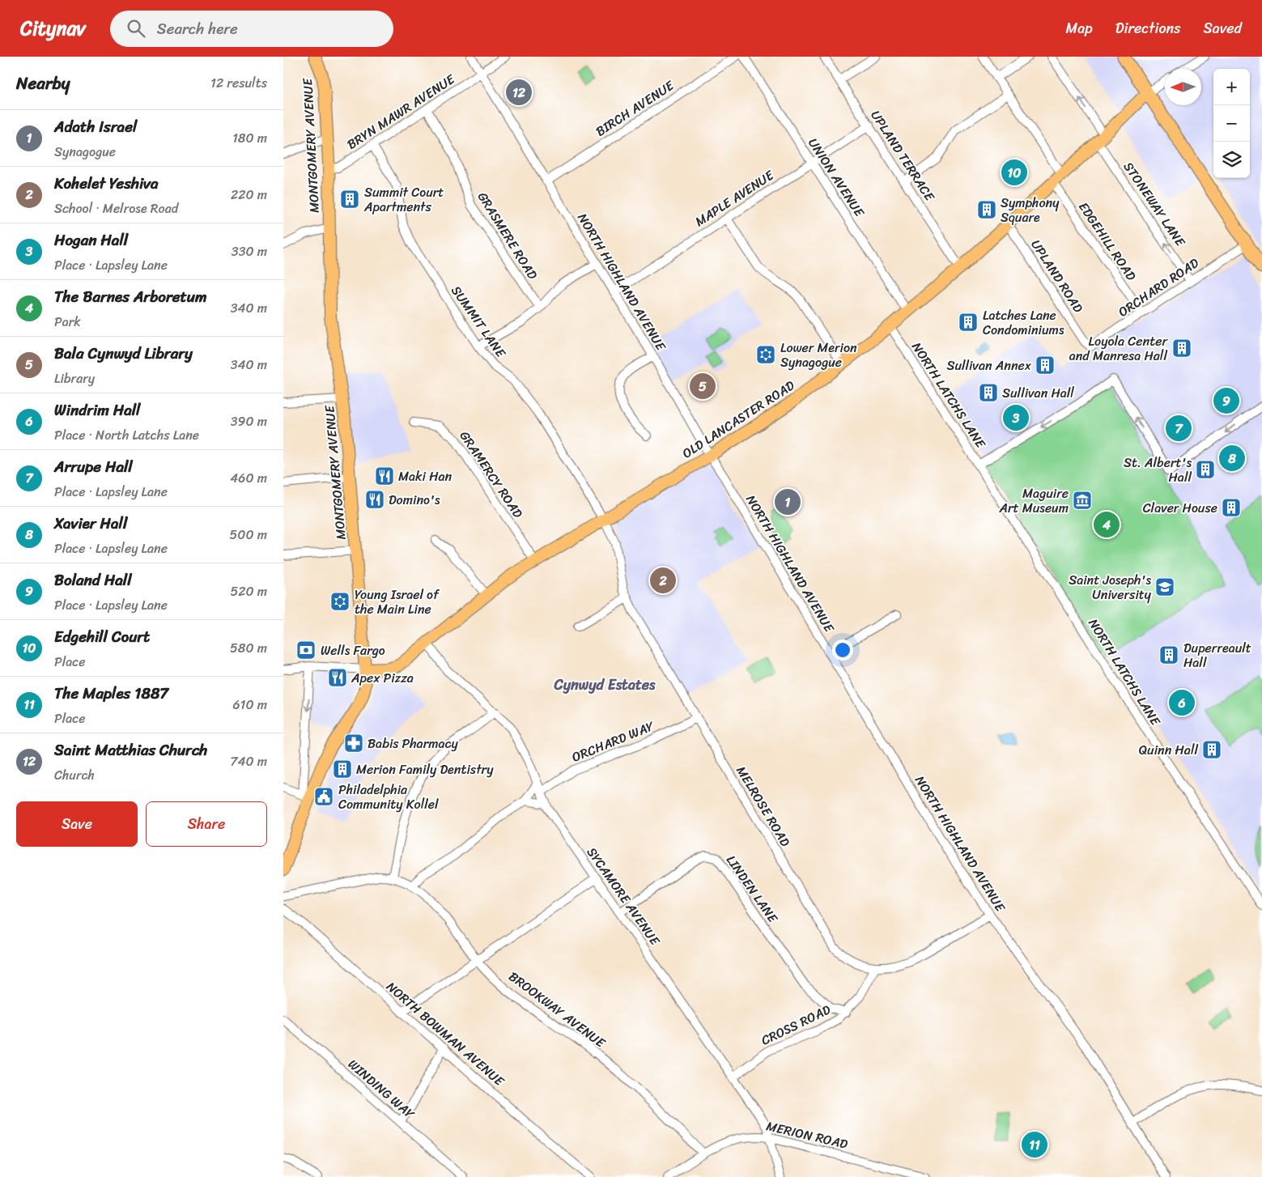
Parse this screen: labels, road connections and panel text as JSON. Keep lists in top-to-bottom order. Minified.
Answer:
{"streets":{"main road":["MONTGOMERY AVENUE","OLD LANCASTER ROAD"],"street":["BIRCH AVENUE","BRYN MAWR AVENUE","UPLAND TERRACE","UNION AVENUE","MAPLE AVENUE","STONEWAY LANE","GRASMERE ROAD","EDGEHILL ROAD","UPLAND ROAD","NORTH HIGHLAND AVENUE","ORCHARD ROAD","SUMMIT LANE","NORTH LATCHS LANE","GRAMERCY ROAD","ORCHARD WAY","MELROSE ROAD","LINDEN LANE","SYCAMORE AVENUE","BROOKWAY AVENUE","CROSS ROAD","NORTH BOWMAN AVENUE","WINDING WAY","MERION ROAD"]},"crossings":[["BIRCH AVENUE","NORTH HIGHLAND AVENUE"],["BRYN MAWR AVENUE","MONTGOMERY AVENUE"],["BRYN MAWR AVENUE","GRASMERE ROAD"],["BRYN MAWR AVENUE","NORTH HIGHLAND AVENUE"],["BRYN MAWR AVENUE","SUMMIT LANE"],["MONTGOMERY AVENUE","OLD LANCASTER ROAD"],["UPLAND TERRACE","MAPLE AVENUE"],["UPLAND TERRACE","OLD LANCASTER ROAD"],["UNION AVENUE","MAPLE AVENUE"],["UNION AVENUE","OLD LANCASTER ROAD"],["MAPLE AVENUE","NORTH HIGHLAND AVENUE"],["STONEWAY LANE","ORCHARD ROAD"],["STONEWAY LANE","OLD LANCASTER ROAD"],["EDGEHILL ROAD","ORCHARD ROAD"],["EDGEHILL ROAD","OLD LANCASTER ROAD"],["UPLAND ROAD","ORCHARD ROAD"],["UPLAND ROAD","OLD LANCASTER ROAD"],["NORTH HIGHLAND AVENUE","OLD LANCASTER ROAD"],["NORTH HIGHLAND AVENUE","MELROSE ROAD"],["SUMMIT LANE","OLD LANCASTER ROAD"],["SUMMIT LANE","MELROSE ROAD"],["NORTH LATCHS LANE","OLD LANCASTER ROAD"],["OLD LANCASTER ROAD","GRAMERCY ROAD"],["OLD LANCASTER ROAD","MELROSE ROAD"],["OLD LANCASTER ROAD","SYCAMORE AVENUE"],["ORCHARD WAY","MELROSE ROAD"],["ORCHARD WAY","SYCAMORE AVENUE"],["MELROSE ROAD","CROSS ROAD"],["LINDEN LANE","SYCAMORE AVENUE"],["LINDEN LANE","CROSS ROAD"],["SYCAMORE AVENUE","CROSS ROAD"],["SYCAMORE AVENUE","MERION ROAD"],["BROOKWAY AVENUE","MERION ROAD"]],"one_way":["STONEWAY LANE"],"districts":["Cynwyd Estates"],"places":{"building":["Summit Court Apartments","Symphony Square","Latches Lane Condominiums","Loyola Center and Manresa Hall","Sullivan Annex","Sullivan Hall","St. Albert's Hall","Claver House","Duperreault Hall","Quinn Hall","Merion Family Dentistry"],"synagogue":["Lower Merion Synagogue","Young Israel of the Main Line"],"restaurant":["Maki Han","Domino's","Apex Pizza"],"museum":["Maguire Art Museum"],"school or university":["Saint Joseph's University"],"bank":["Wells Fargo"],"pharmacy":["Babis Pharmacy"],"public building":["Philadelphia Community Kollel"]},"north":"left","page":{"header":"Citynav","search":"Search here","nav":["Map","Directions","Saved"],"heading":["Nearby","12 results"],"map_buttons":["+","−"],"pins":["12","10","5","9","3","7","8","1","4","2","6","11"],"list":[{"mark":"1","name":"Adath Israel","note":"Synagogue","value":"180 m"},{"mark":"2","name":"Kohelet Yeshiva","note":"School · Melrose Road","value":"220 m"},{"mark":"3","name":"Hogan Hall","note":"Place · Lapsley Lane","value":"330 m"},{"mark":"4","name":"The Barnes Arboretum","note":"Park","value":"340 m"},{"mark":"5","name":"Bala Cynwyd Library","note":"Library","value":"340 m"},{"mark":"6","name":"Windrim Hall","note":"Place · North Latchs Lane","value":"390 m"},{"mark":"7","name":"Arrupe Hall","note":"Place · Lapsley Lane","value":"460 m"},{"mark":"8","name":"Xavier Hall","note":"Place · Lapsley Lane","value":"500 m"},{"mark":"9","name":"Boland Hall","note":"Place · Lapsley Lane","value":"520 m"},{"mark":"10","name":"Edgehill Court","note":"Place","value":"580 m"},{"mark":"11","name":"The Maples 1887","note":"Place","value":"610 m"},{"mark":"12","name":"Saint Matthias Church","note":"Church","value":"740 m"}],"buttons":["Save","Share"]}}
